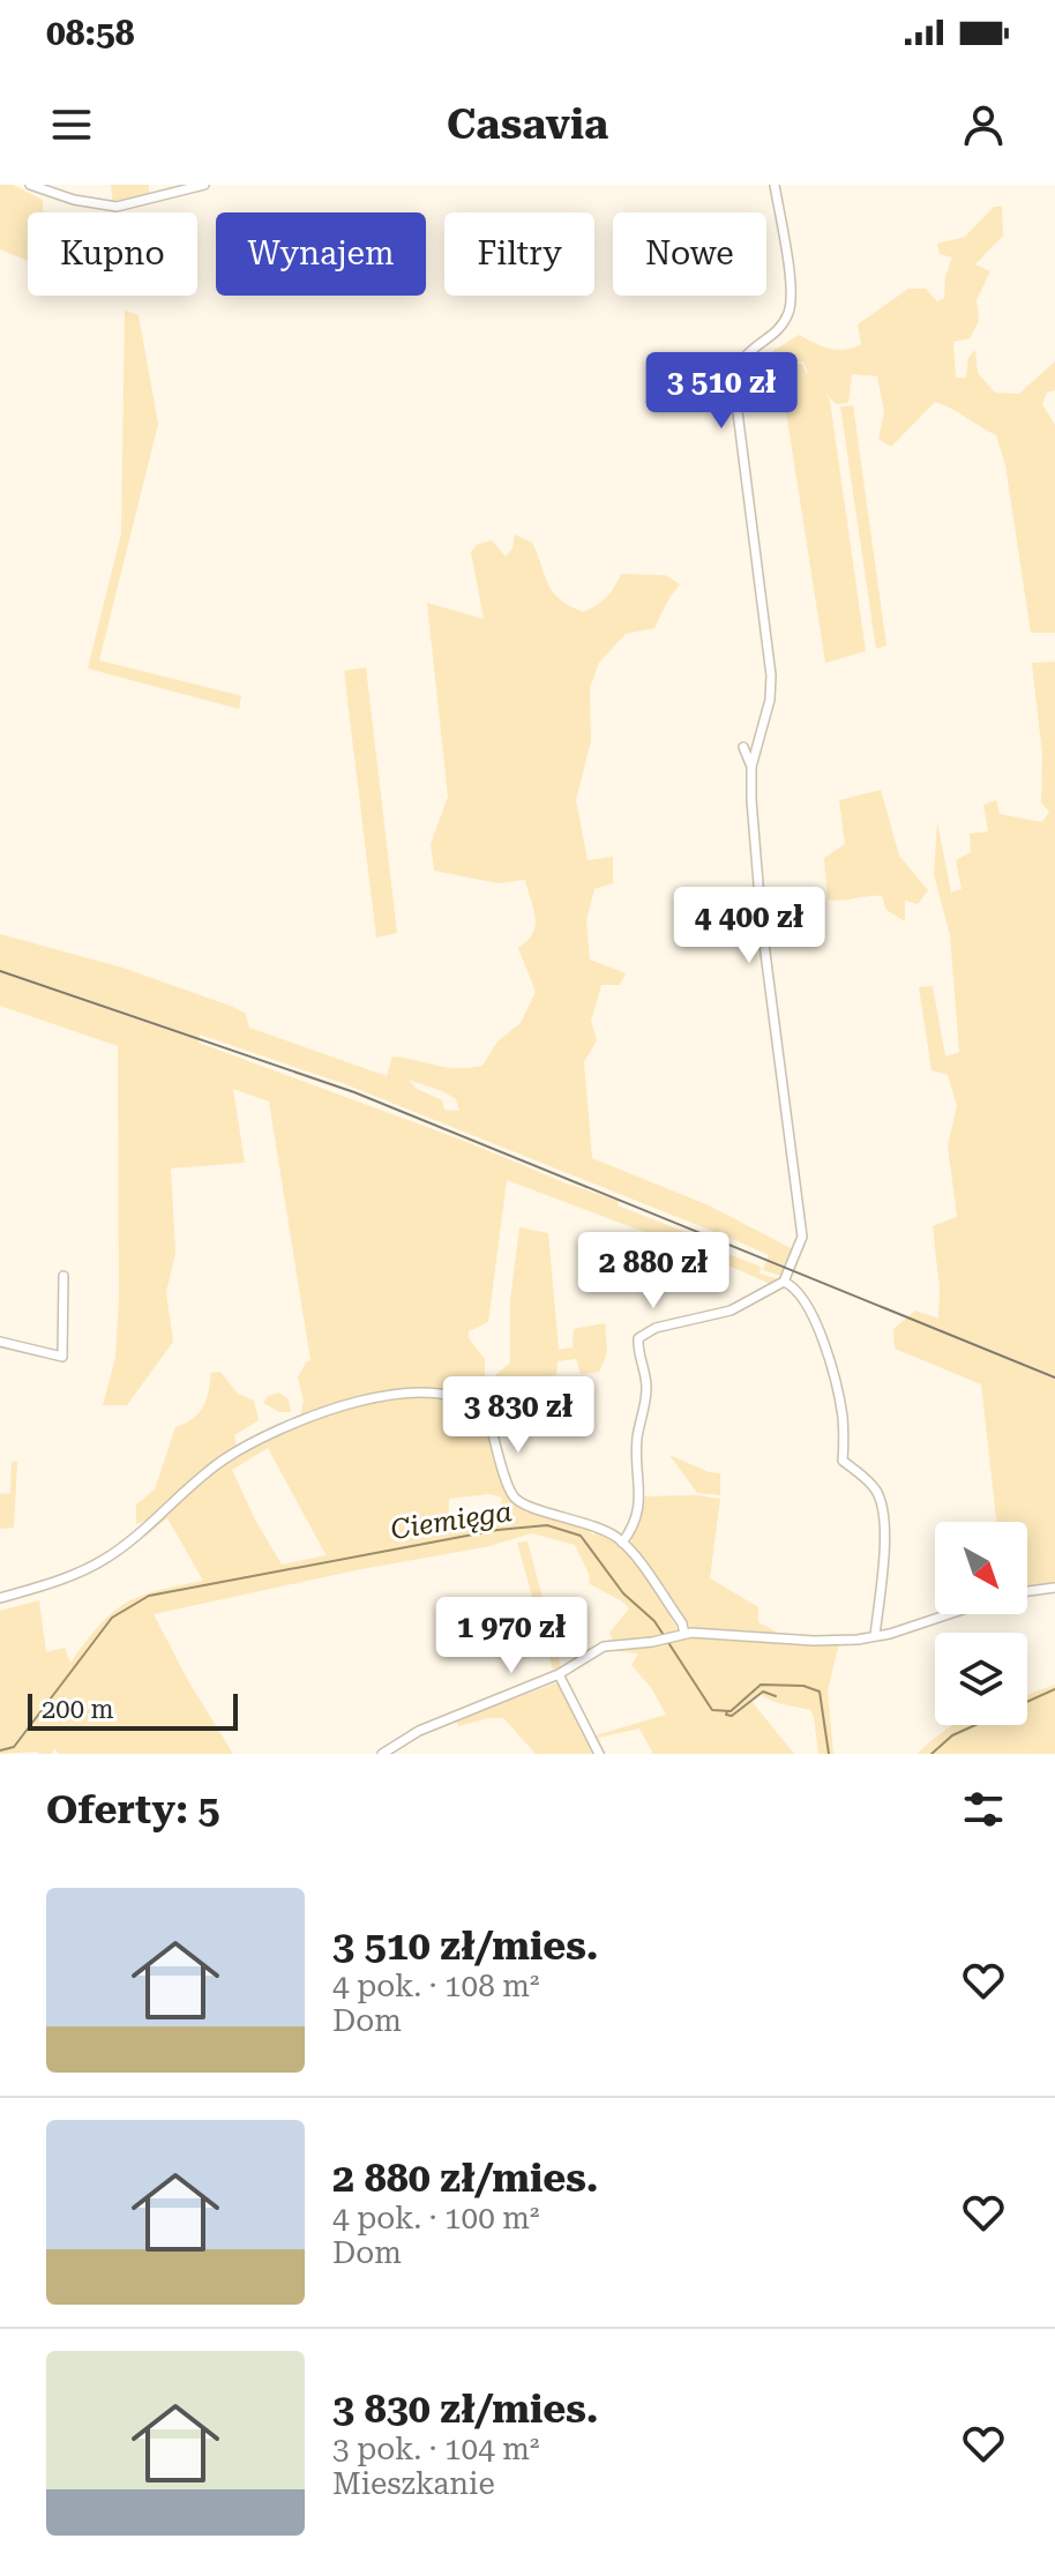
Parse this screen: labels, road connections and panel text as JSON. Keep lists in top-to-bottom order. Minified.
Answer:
{"water":["Ciemięga"],"scale_bar":"200 m","north":"bottom right","page":{"status":"08:58","header":"Casavia","chip":["Kupno","Wynajem","Filtry","Nowe"],"price":["3 510 zł","4 400 zł","2 880 zł","3 830 zł","1 970 zł"],"scale":"200 m","heading":"Oferty: 5","list":[{"name":"3 510 zł/mies.","note":"4 pok. · 108 m² · Dom"},{"name":"2 880 zł/mies.","note":"4 pok. · 100 m² · Dom"},{"name":"3 830 zł/mies.","note":"3 pok. · 104 m² · Mieszkanie"}]}}
